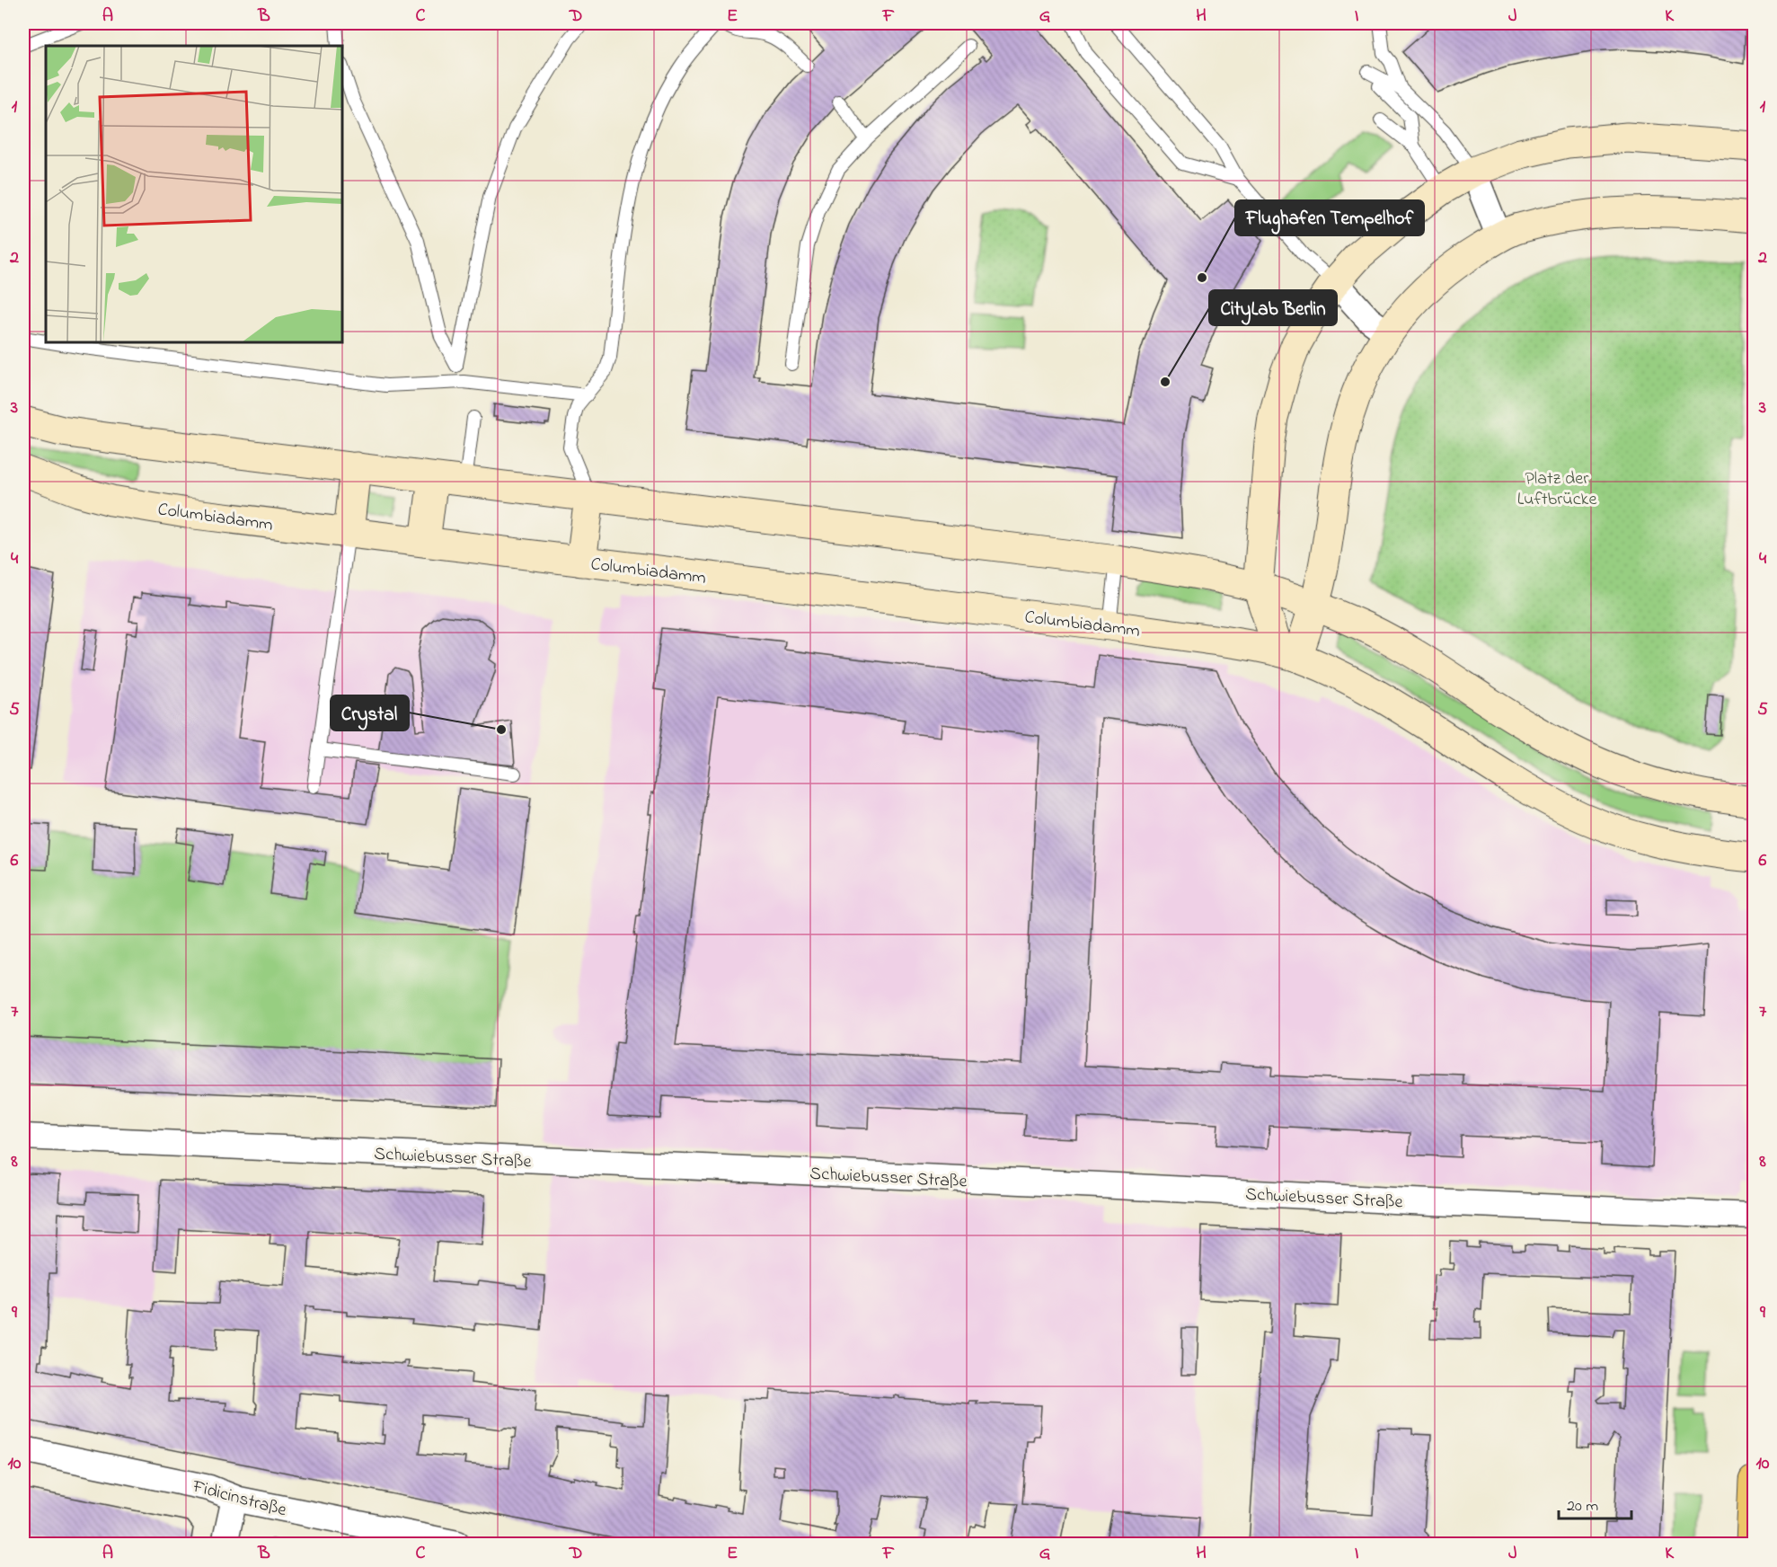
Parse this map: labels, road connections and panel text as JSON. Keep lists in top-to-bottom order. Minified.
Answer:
{"streets":{"main road":["Columbiadamm"],"street":["Schwiebusser Straße","Fidicinstraße"]},"parks":["Platz der Luftbrücke"],"places":["Flughafen Tempelhof","CityLab Berlin","Crystal"],"scale_bar":"20 m","grid":{"columns":["A","B","C","D","E","F","G","H","I","J","K"],"rows":["1","2","3","4","5","6","7","8","9","10"]}}
